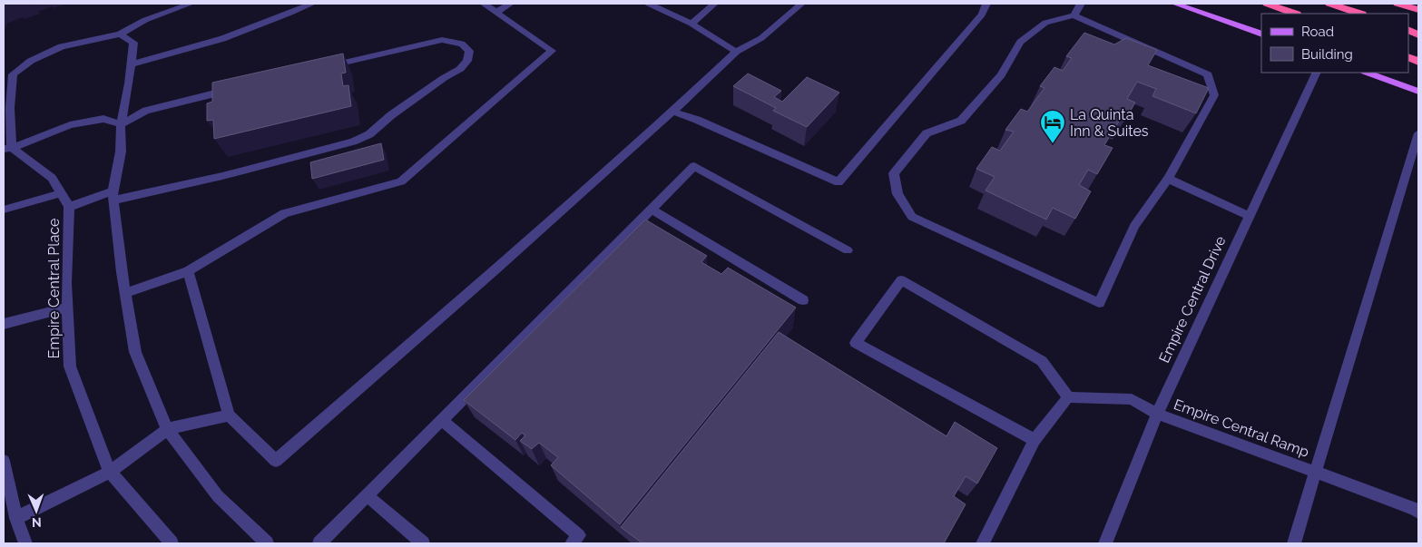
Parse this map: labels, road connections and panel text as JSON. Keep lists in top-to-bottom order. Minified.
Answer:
{"streets":{"street":["Empire Central Place","Empire Central Drive","Empire Central Ramp"]},"crossings":[["Empire Central Drive","Empire Central Ramp"]],"places":{"hotel":["La Quinta Inn & Suites"]},"legend":["Road","Building"],"north":"bottom"}
